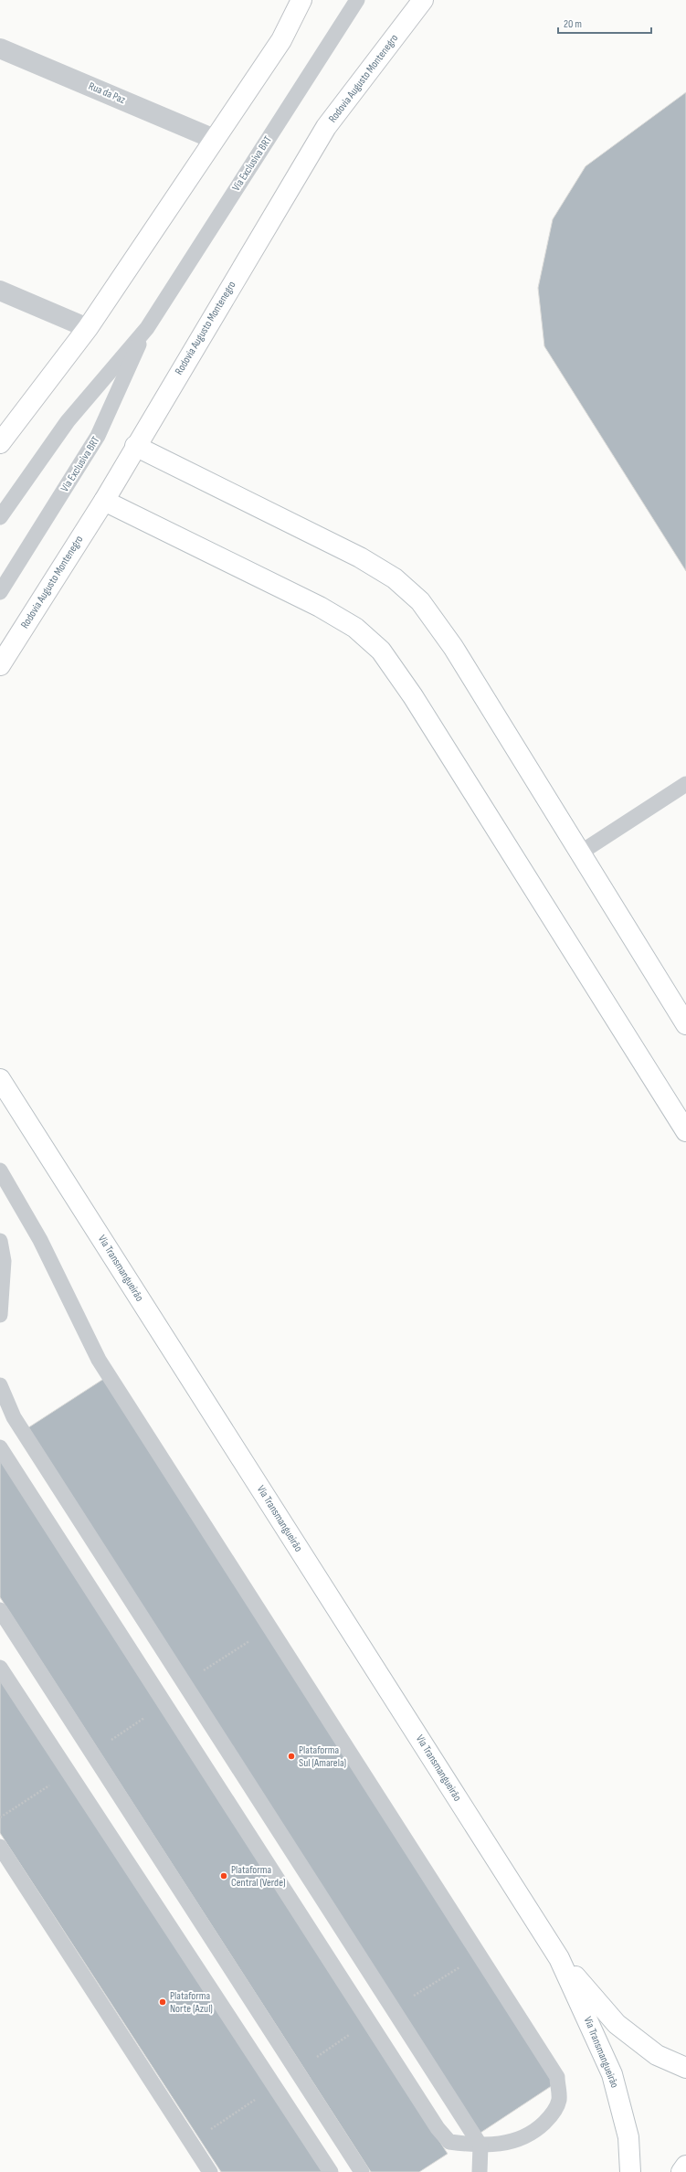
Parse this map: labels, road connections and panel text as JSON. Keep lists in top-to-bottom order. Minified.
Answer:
{"streets":{"street":["Rodovia Augusto Montenegro","Rua da Paz","Via Transmangueirão"],"lane":["Via Exclusiva BRT"]},"places":["Plataforma Sul (Amarela)","Plataforma Central (Verde)","Plataforma Norte (Azul)"],"scale_bar":"20 m"}
